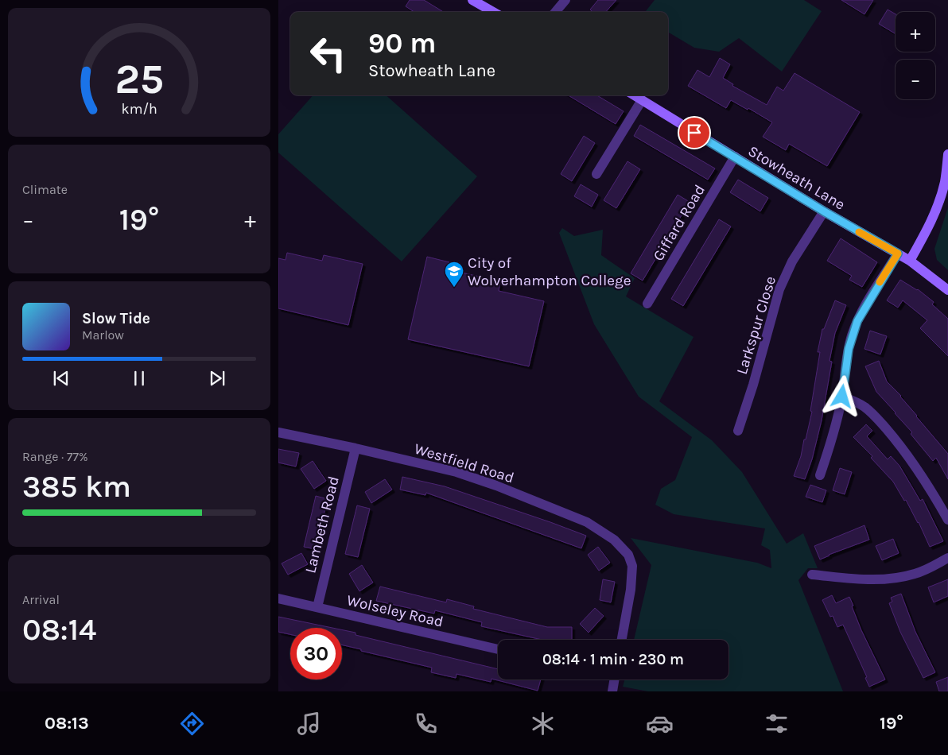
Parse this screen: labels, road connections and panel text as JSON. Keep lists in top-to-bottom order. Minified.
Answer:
{"streets":{"street":["Stowheath Lane","Giffard Road","Larkspur Close","Westfield Road","Lambeth Road","Wolseley Road"]},"crossings":[["Stowheath Lane","Giffard Road"],["Stowheath Lane","Larkspur Close"],["Westfield Road","Lambeth Road"],["Lambeth Road","Wolseley Road"]],"places":{"school or university":["City of Wolverhampton College"]},"page":{"map_buttons":["+","−"],"turn":["90 m","Stowheath Lane"],"tile":["Climate",["Range · 77%","385 km"],["Arrival","08:14"]],"heat":["−","19°","+"],"song":["Slow Tide","Marlow"],"limit":"30","trip":"08:14 · 1 min · 230 m","tabs":["08:13","19°"],"gauge":["25","km/h"]}}
